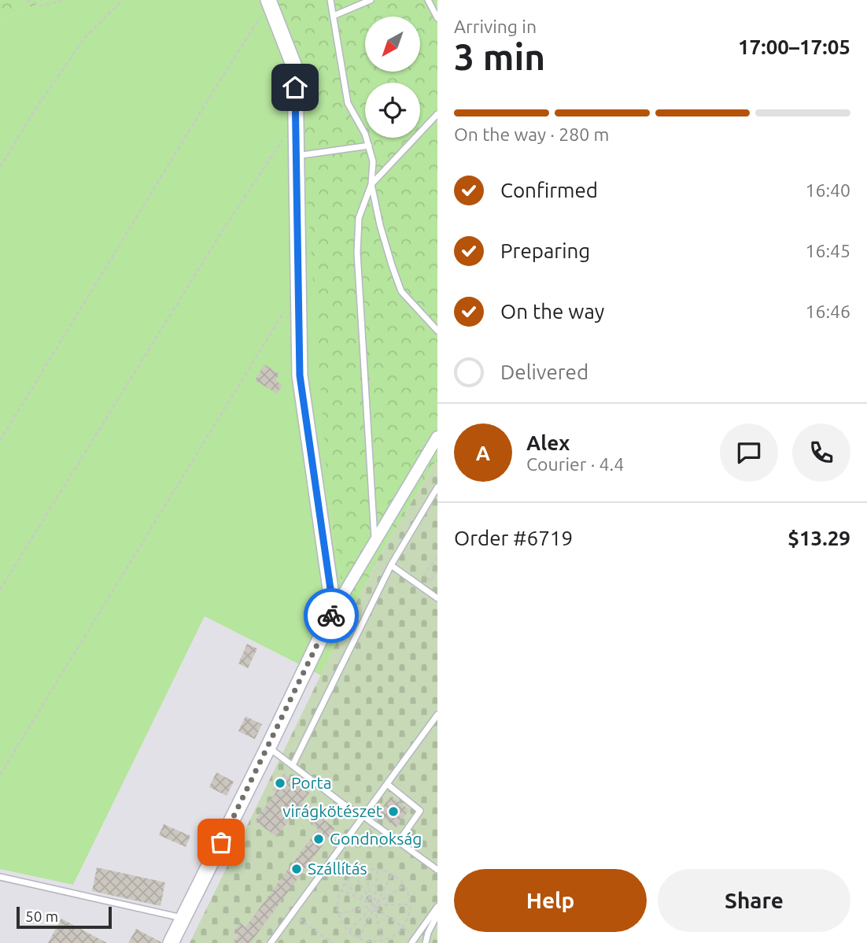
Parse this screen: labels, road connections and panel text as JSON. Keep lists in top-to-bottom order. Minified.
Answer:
{"places":["Porta","virágkötészet","Gondnokság","Szállítás"],"scale_bar":"50 m","north":"bottom left","page":{"heading":["3 min","Arriving in","17:00–17:05"],"panel":["Alex","Courier · 4.4","Order #6719","$13.29"],"bar":"On the way · 280 m","list":[["Confirmed","16:40"],["Preparing","16:45"],["On the way","16:46"],"Delivered"],"round":"A","buttons":["Help","Share"],"scale":"50 m"}}
